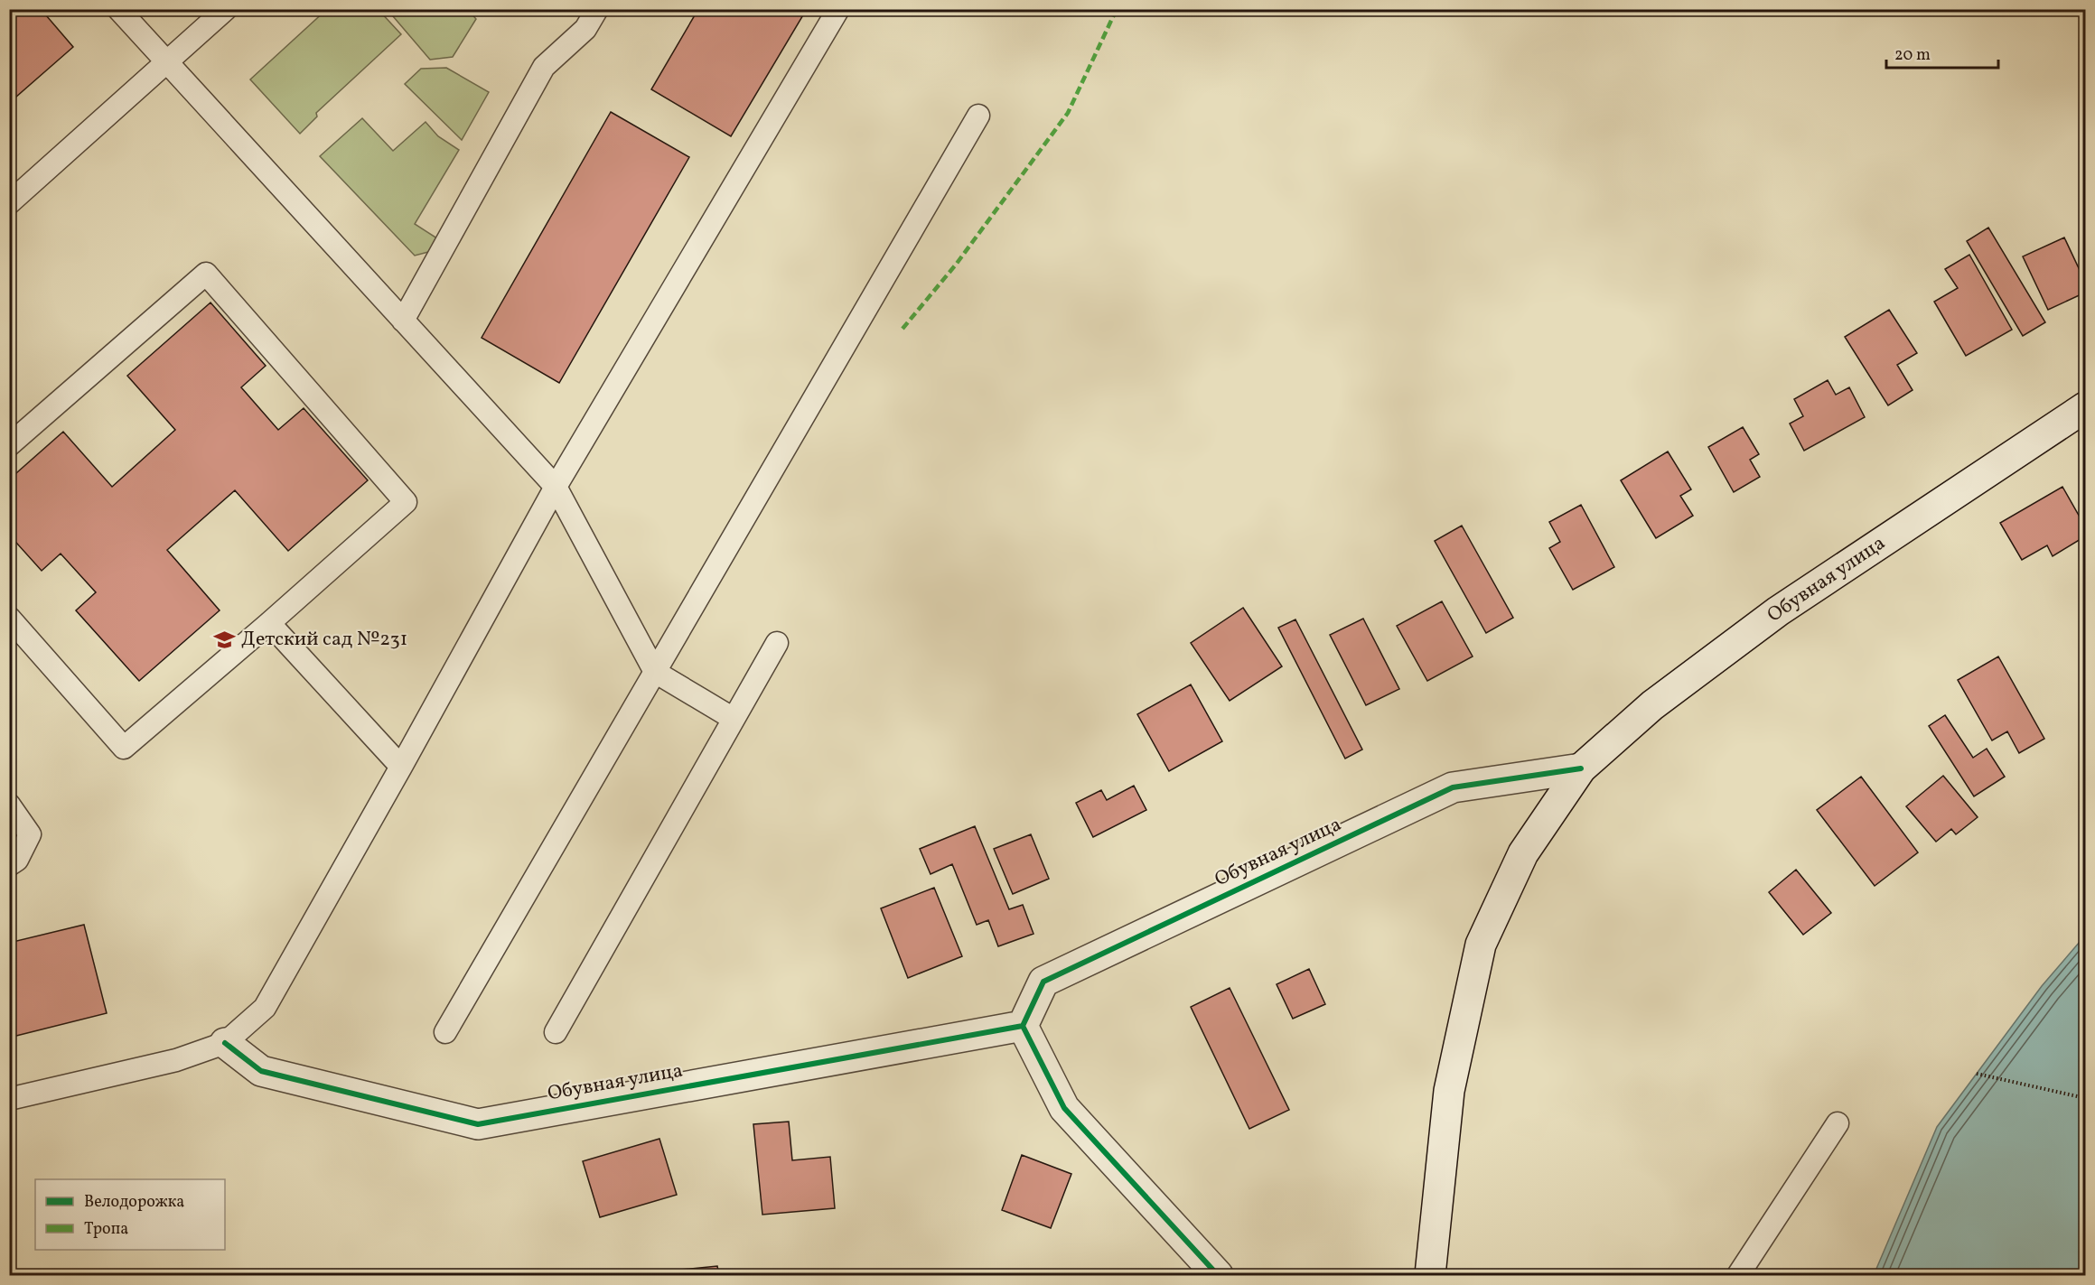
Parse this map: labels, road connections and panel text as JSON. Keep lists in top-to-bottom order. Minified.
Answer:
{"streets":{"street":["Обувная улица"]},"places":{"school or university":["Детский сад №231"]},"legend":["Велодорожка","Тропа"],"scale_bar":"20 m"}
